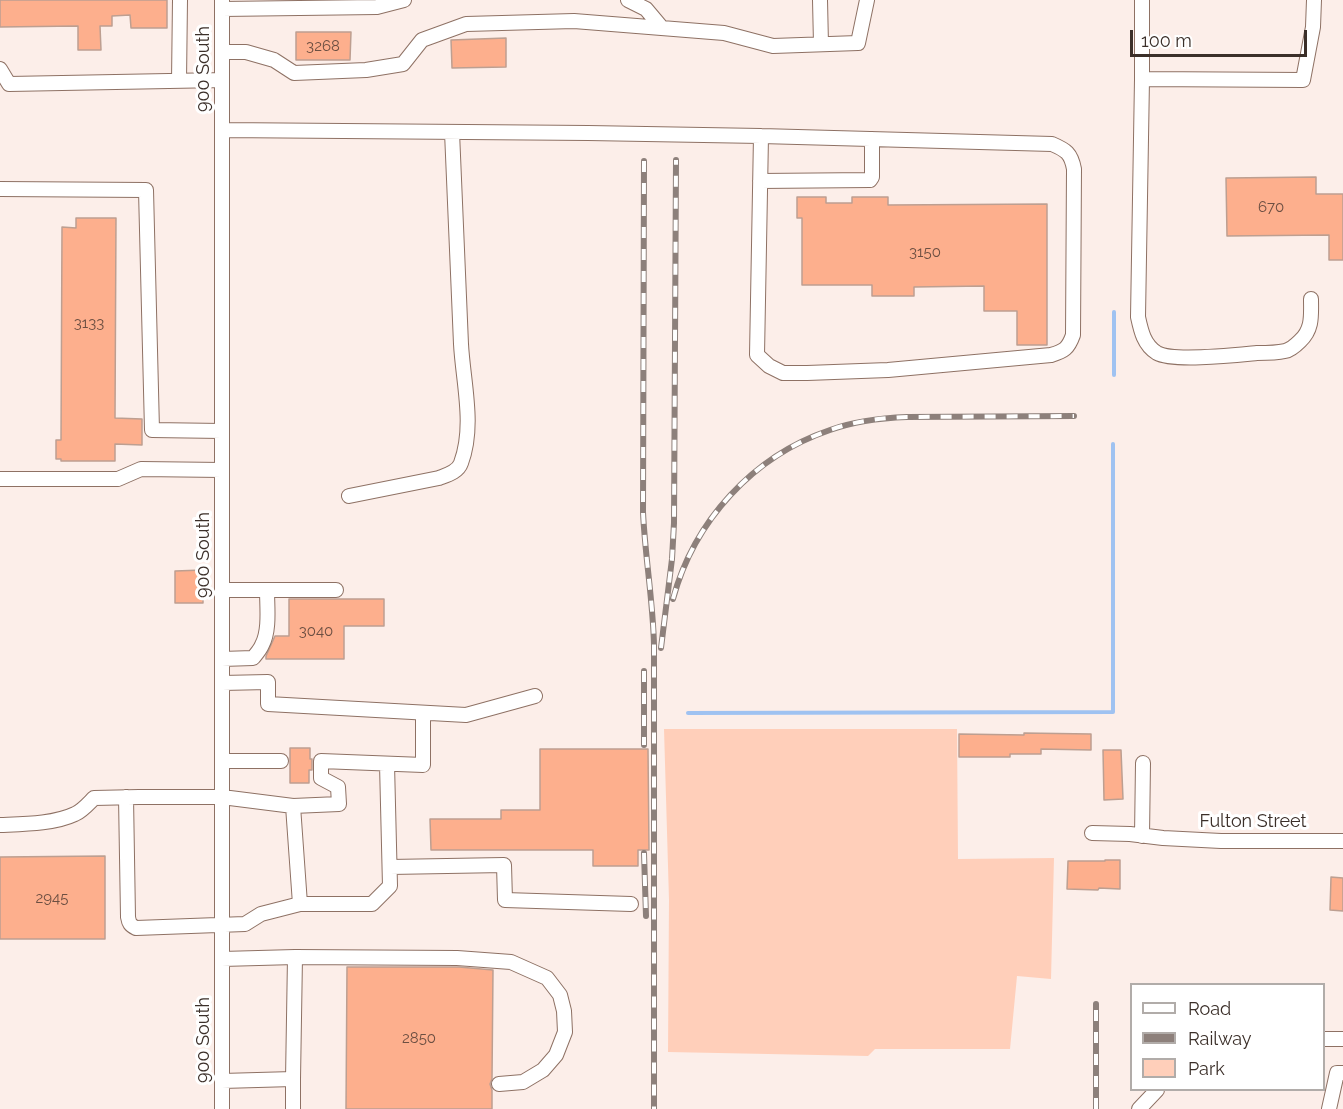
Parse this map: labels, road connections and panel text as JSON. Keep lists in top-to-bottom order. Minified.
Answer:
{"streets":{"street":["900 South","Fulton Street"]},"house_numbers":["3268","670","3150","3133","3040","2945","2850"],"legend":["Road","Railway","Park"],"scale_bar":"100 m"}
